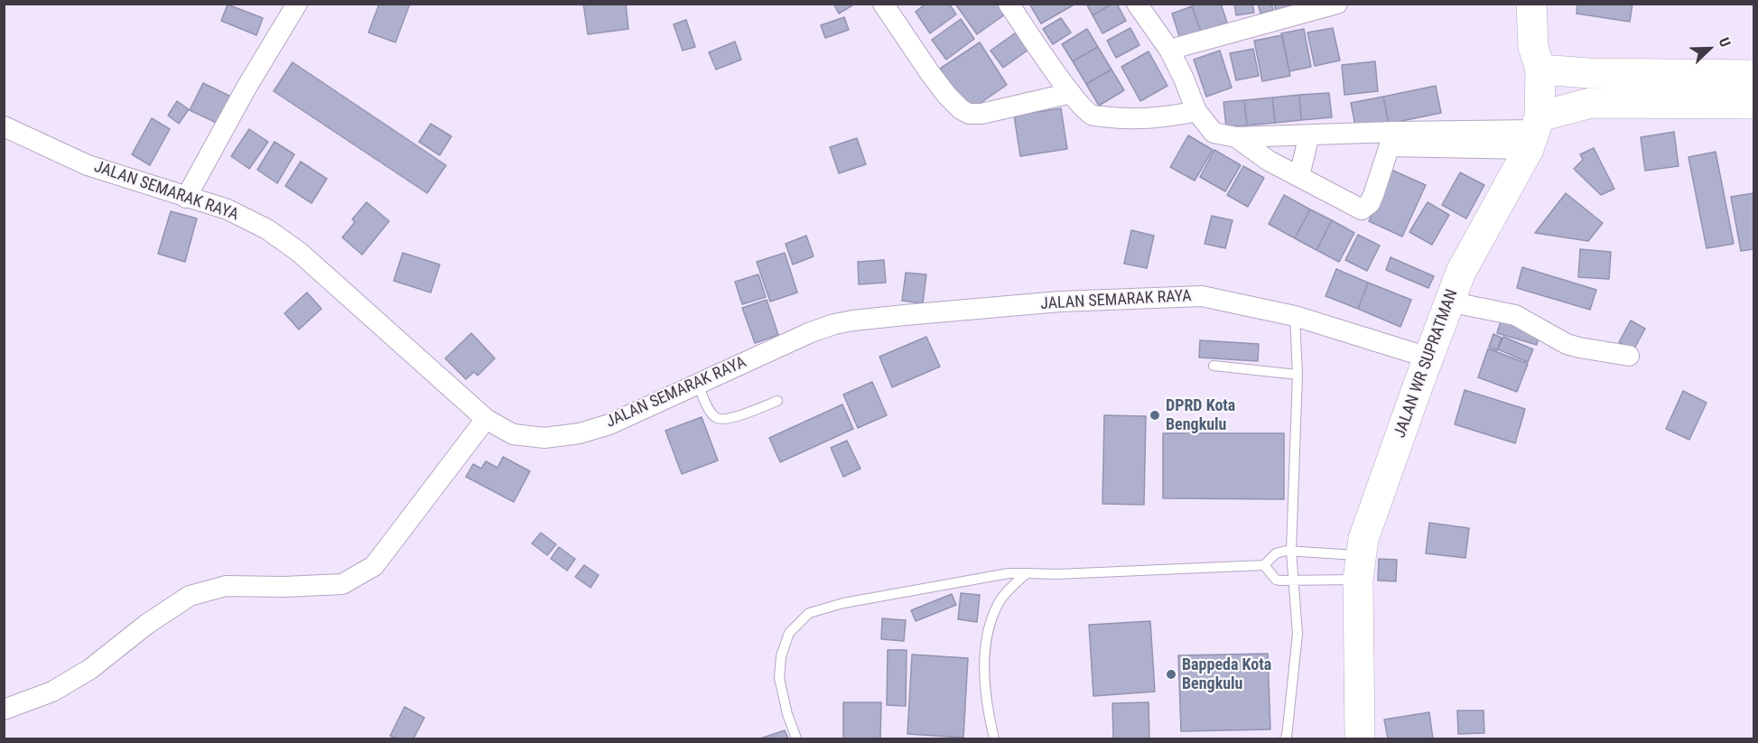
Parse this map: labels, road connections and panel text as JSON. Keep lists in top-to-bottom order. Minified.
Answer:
{"streets":{"highway":["JALAN WR SUPRATMAN"],"street":["JALAN SEMARAK RAYA"]},"crossings":[["JALAN SEMARAK RAYA","JALAN WR SUPRATMAN"]],"places":["DPRD Kota Bengkulu","Bappeda Kota Bengkulu"],"north":"top right"}
